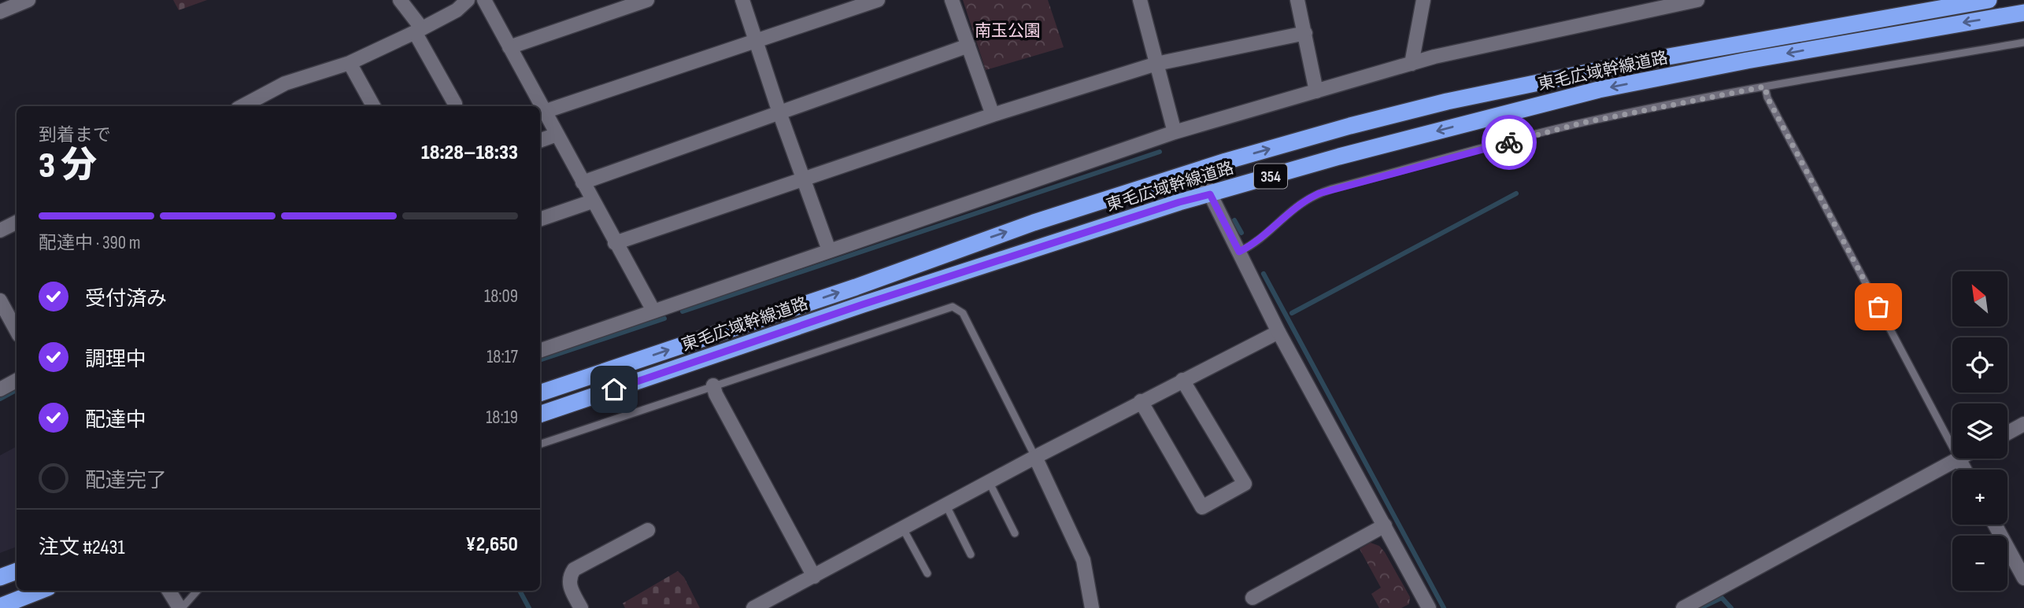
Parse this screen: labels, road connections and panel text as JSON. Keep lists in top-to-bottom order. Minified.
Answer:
{"streets":{"highway":["東毛広域幹線道路","354"]},"parks":["南玉公園"],"north":"top left","page":{"heading":["3 分","到着まで","18:28–18:33"],"panel":["注文 #2431","¥2,650"],"bar":"配達中 · 390 m","list":[["受付済み","18:09"],["調理中","18:17"],["配達中","18:19"],"配達完了"],"map_buttons":["+","−"]}}
